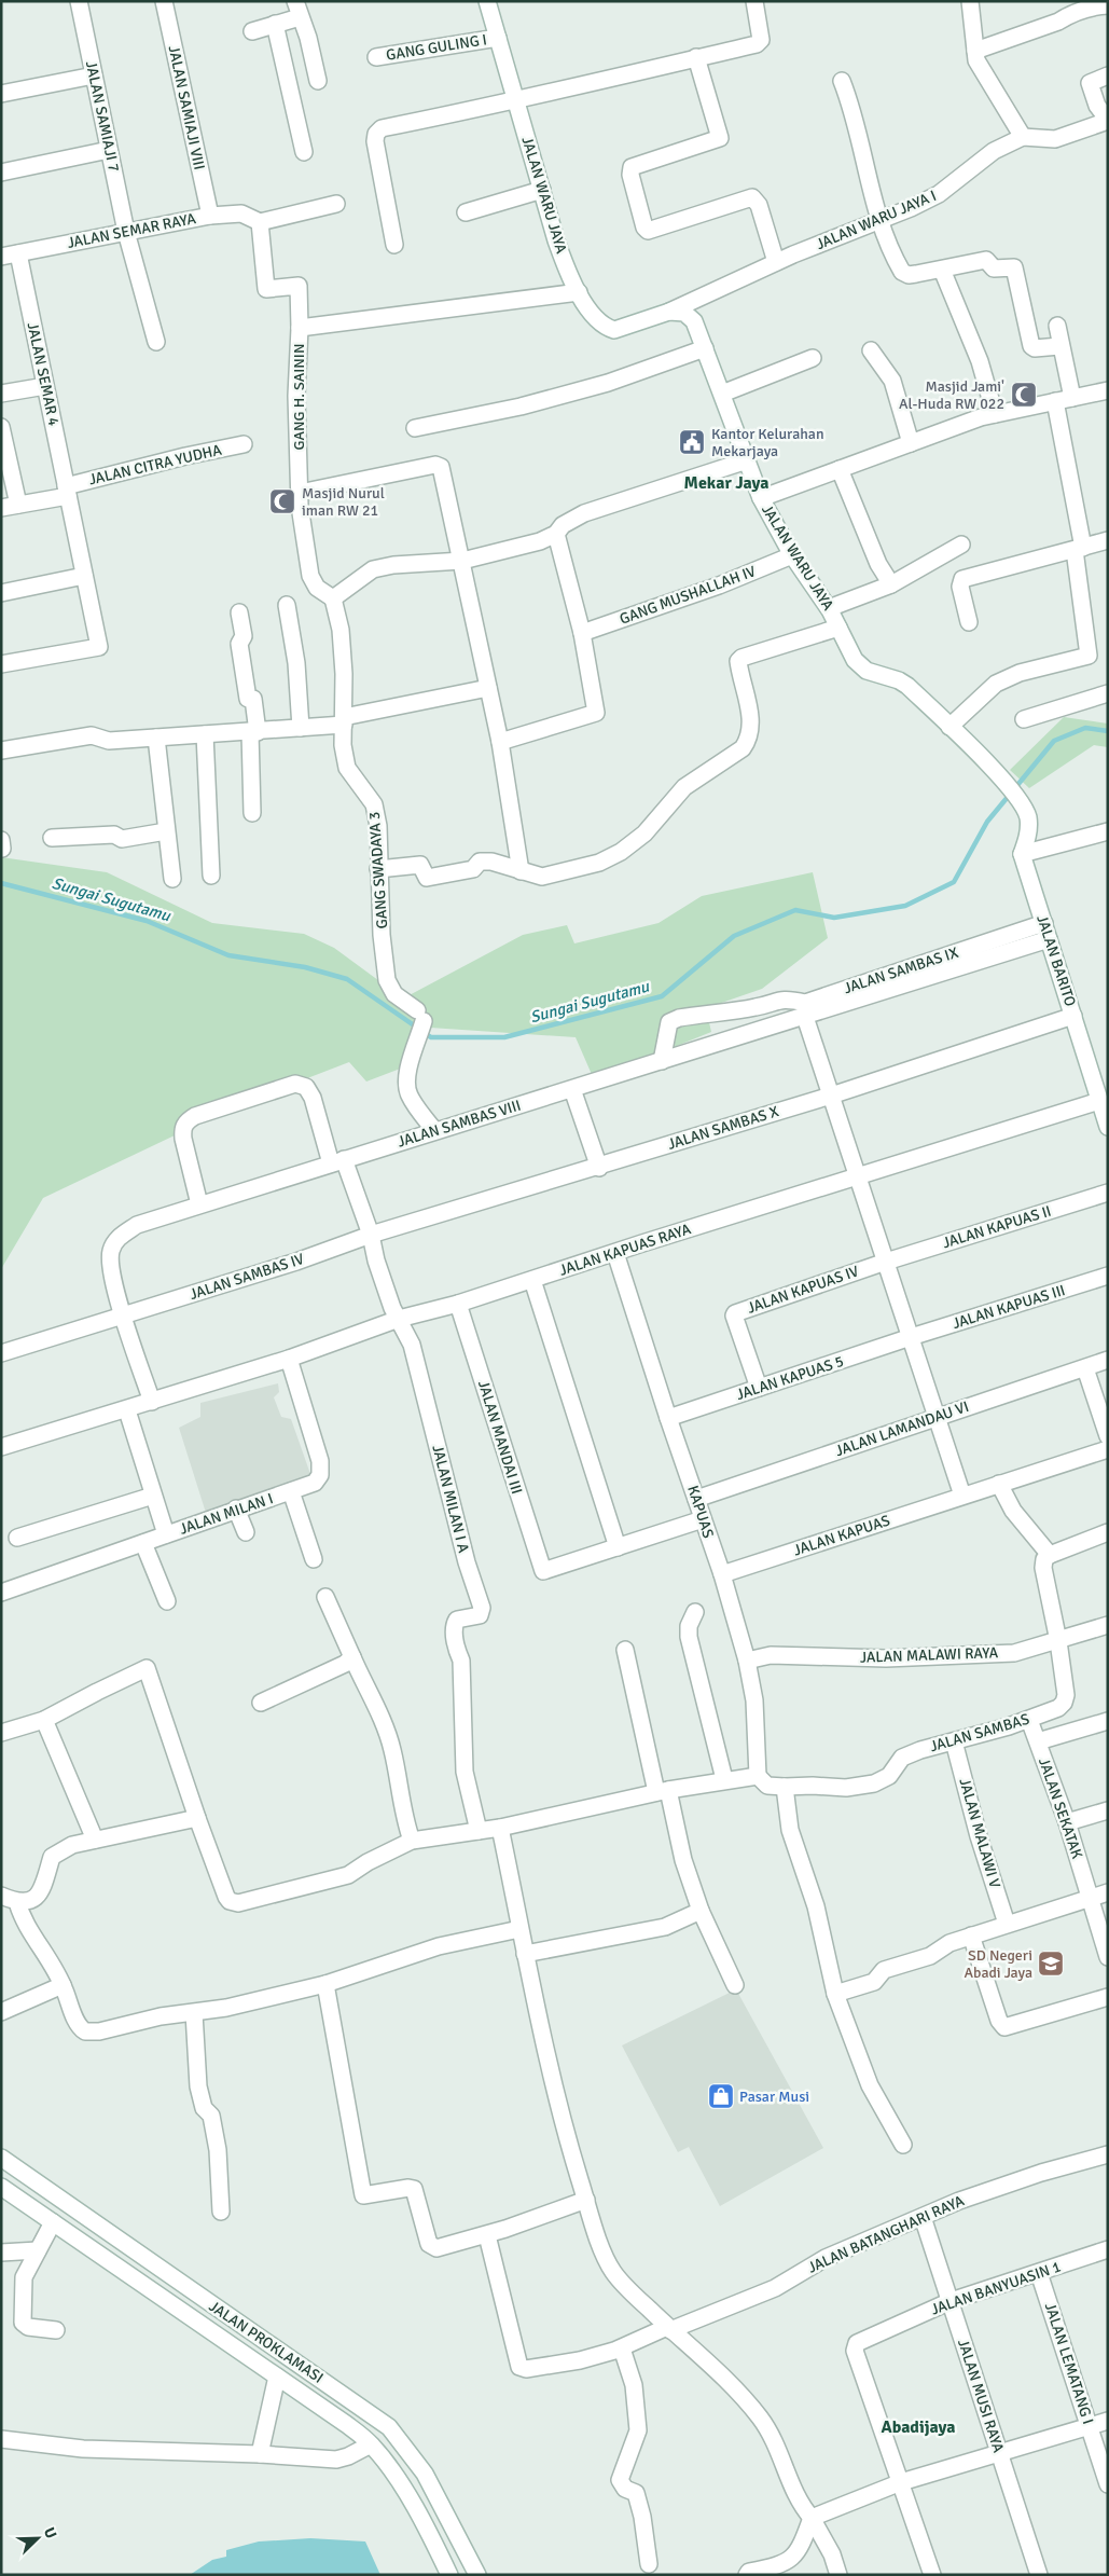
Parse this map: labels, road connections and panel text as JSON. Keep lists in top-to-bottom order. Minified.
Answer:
{"streets":{"street":["GANG GULING I","JALAN SAMIAJI VIII","JALAN SAMIAJI 7","JALAN WARU JAYA","JALAN WARU JAYA I","JALAN SEMAR RAYA","JALAN SEMAR 4","GANG H. SAININ","JALAN CITRA YUDHA","GANG MUSHALLAH IV","GANG SWADAYA 3","JALAN BARITO","JALAN SAMBAS IX","JALAN SAMBAS VIII","JALAN SAMBAS X","JALAN KAPUAS II","JALAN KAPUAS RAYA","JALAN SAMBAS IV","JALAN KAPUAS IV","JALAN KAPUAS III","JALAN KAPUAS 5","JALAN LAMANDAU VI","JALAN MANDAI III","JALAN MILAN I A","KAPUAS","JALAN MILAN I","JALAN KAPUAS","JALAN MALAWI RAYA","JALAN SAMBAS","JALAN SEKATAK","JALAN MALAWI V","JALAN BATANGHARI RAYA","JALAN BANYUASIN 1","JALAN PROKLAMASI","JALAN LEMATANG I","JALAN MUSI RAYA"]},"crossings":[["GANG GULING I","JALAN WARU JAYA"],["JALAN SAMIAJI VIII","JALAN SEMAR RAYA"],["JALAN SAMIAJI 7","JALAN SEMAR RAYA"],["JALAN WARU JAYA","JALAN WARU JAYA I"],["JALAN WARU JAYA","GANG MUSHALLAH IV"],["JALAN WARU JAYA","JALAN BARITO"],["JALAN SEMAR RAYA","JALAN SEMAR 4"],["JALAN SEMAR RAYA","GANG H. SAININ"],["JALAN SEMAR 4","JALAN CITRA YUDHA"],["GANG H. SAININ","GANG SWADAYA 3"],["GANG SWADAYA 3","JALAN SAMBAS VIII"],["JALAN BARITO","JALAN SAMBAS IX"],["JALAN BARITO","JALAN SAMBAS VIII"],["JALAN BARITO","JALAN SAMBAS X"],["JALAN BARITO","JALAN KAPUAS RAYA"],["JALAN SAMBAS IX","JALAN SAMBAS VIII"],["JALAN SAMBAS VIII","JALAN SAMBAS IV"],["JALAN SAMBAS X","JALAN SAMBAS IV"],["JALAN KAPUAS II","JALAN KAPUAS IV"],["JALAN KAPUAS RAYA","JALAN MANDAI III"],["JALAN KAPUAS RAYA","JALAN MILAN I A"],["JALAN KAPUAS RAYA","KAPUAS"],["JALAN KAPUAS RAYA","JALAN MILAN I"],["JALAN KAPUAS IV","JALAN KAPUAS 5"],["JALAN KAPUAS III","JALAN KAPUAS 5"],["JALAN KAPUAS 5","KAPUAS"],["JALAN LAMANDAU VI","KAPUAS"],["KAPUAS","JALAN KAPUAS"],["KAPUAS","JALAN MALAWI RAYA"],["KAPUAS","JALAN SAMBAS"],["JALAN MALAWI RAYA","JALAN SAMBAS"],["JALAN SAMBAS","JALAN SEKATAK"],["JALAN SAMBAS","JALAN MALAWI V"],["JALAN BATANGHARI RAYA","JALAN MUSI RAYA"],["JALAN BANYUASIN 1","JALAN LEMATANG I"],["JALAN BANYUASIN 1","JALAN MUSI RAYA"]],"districts":["Mekar Jaya","Abadijaya"],"water":["Sungai Sugutamu"],"places":{"mosque":["Masjid Jami' Al-Huda RW 022","Masjid Nurul iman RW 21"],"public building":["Kantor Kelurahan Mekarjaya"],"school or university":["SD Negeri Abadi Jaya"],"shop":["Pasar Musi"]},"north":"top right"}
